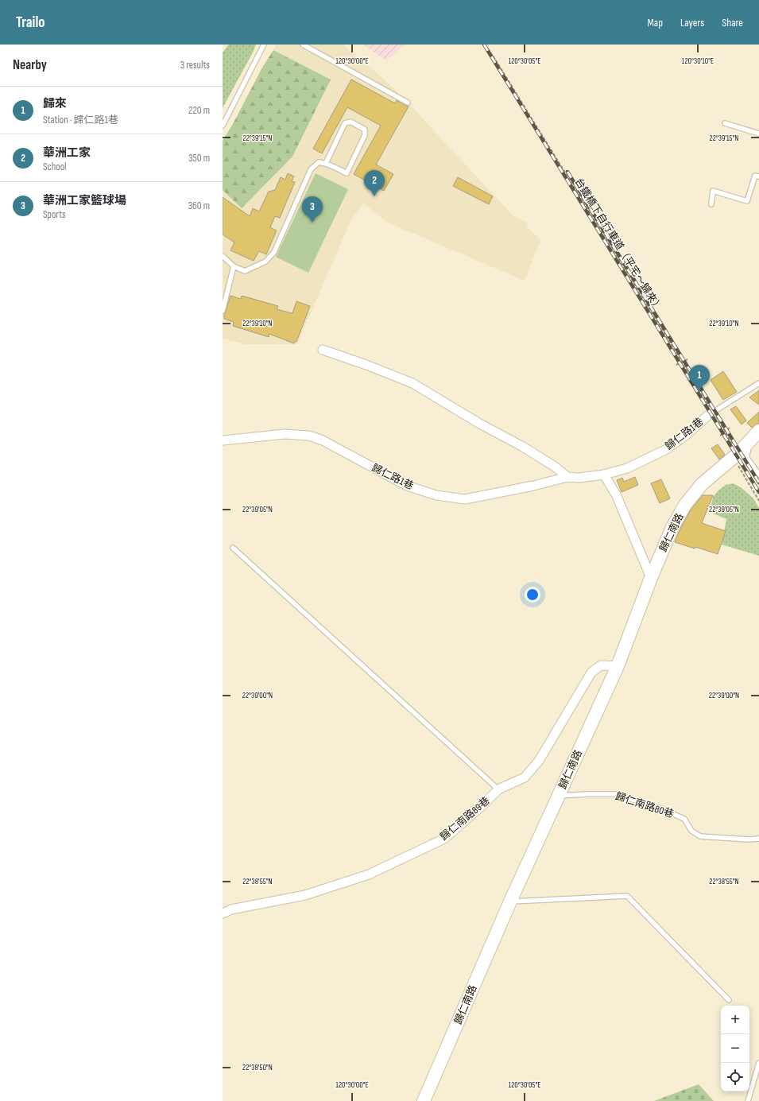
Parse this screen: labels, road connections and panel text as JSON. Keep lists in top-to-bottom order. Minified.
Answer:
{"streets":{"street":["歸仁路1巷","歸仁南路","歸仁南路89巷"],"lane":["歸仁南路80巷"],"path":["台鐵橋下自行車道（平宅～歸來）"]},"crossings":[["台鐵橋下自行車道（平宅～歸來）","歸仁路1巷"],["台鐵橋下自行車道（平宅～歸來）","歸仁南路"],["歸仁南路","歸仁南路80巷"],["歸仁南路","歸仁南路89巷"]],"page":{"header":"Trailo","nav":["Map","Layers","Share"],"heading":["Nearby","3 results"],"list":[{"mark":"1","name":"歸來","note":"Station · 歸仁路1巷","value":"220 m"},{"mark":"2","name":"華洲工家","note":"School","value":"350 m"},{"mark":"3","name":"華洲工家籃球場","note":"Sports","value":"360 m"}],"pins":["2","3","1"],"map_buttons":["+","−"]},"coordinates":["120°30'00\"E","120°30'05\"E","120°30'10\"E","22°39'15\"N","22°39'10\"N","22°39'05\"N","22°39'00\"N","22°38'55\"N","22°38'50\"N"]}
